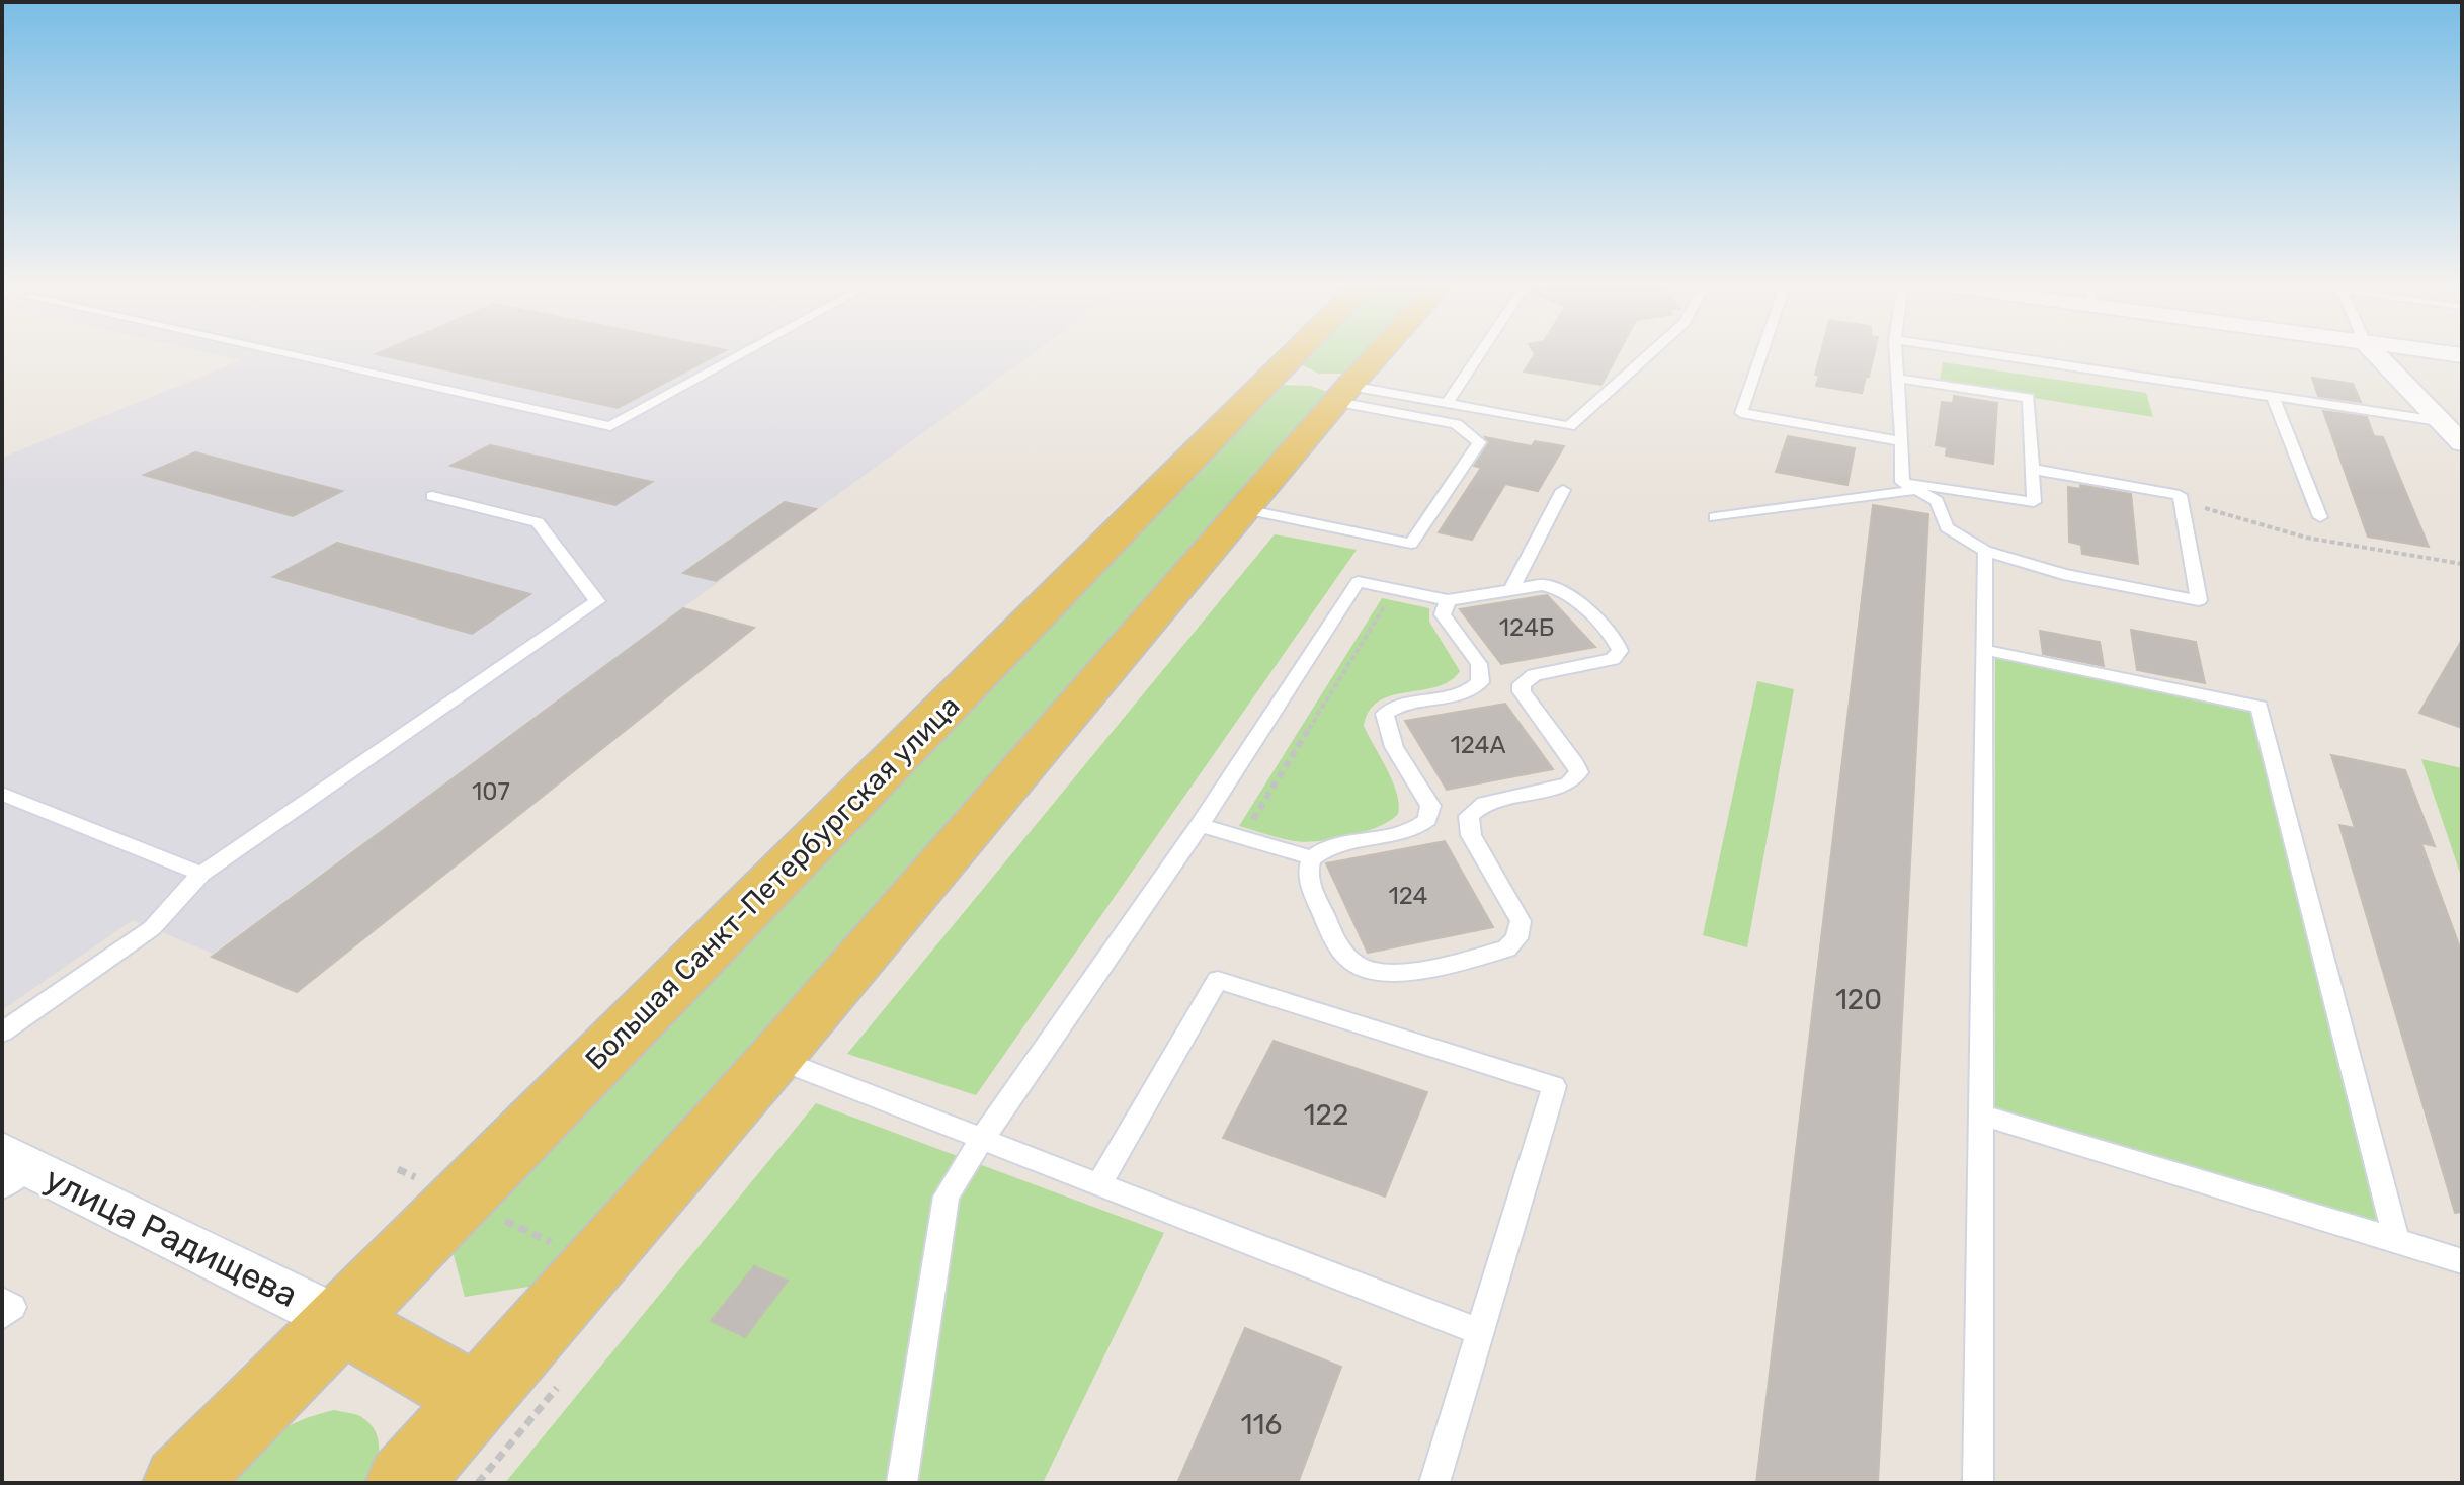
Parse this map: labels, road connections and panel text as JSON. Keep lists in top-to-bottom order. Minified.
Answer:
{"streets":{"main road":["Большая Санкт-Петербургская улица"],"street":["улица Радищева"]},"crossings":[["Большая Санкт-Петербургская улица","улица Радищева"]],"house_numbers":["124Б","124А","107","124","120","122","116"]}
